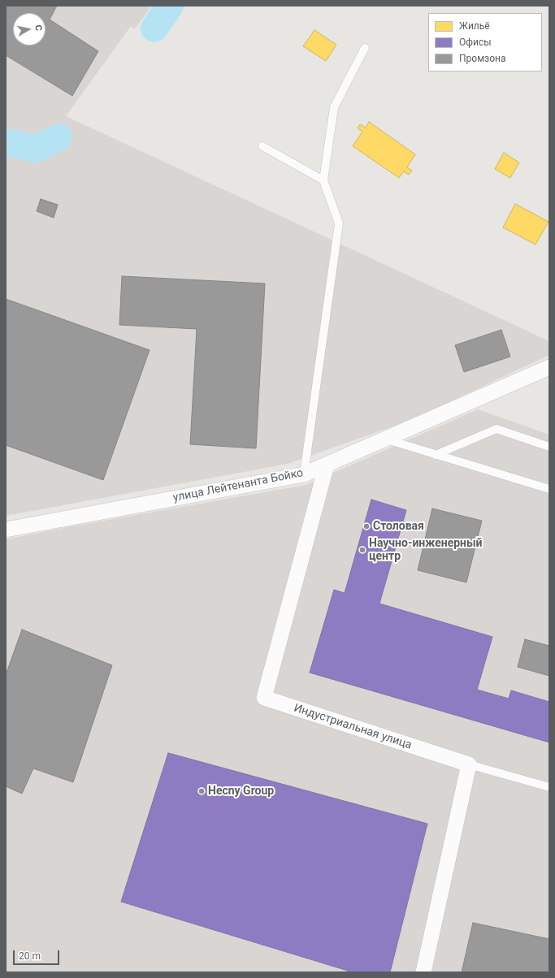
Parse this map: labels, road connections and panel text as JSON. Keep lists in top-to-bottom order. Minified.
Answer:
{"streets":{"street":["улица Лейтенанта Бойко","Индустриальная улица"]},"crossings":[["улица Лейтенанта Бойко","Индустриальная улица"]],"places":["Столовая","Научно-инженерный центр","Hecny Group"],"legend":["Жильё","Офисы","Промзона"],"scale_bar":"20 m","north":"right"}
